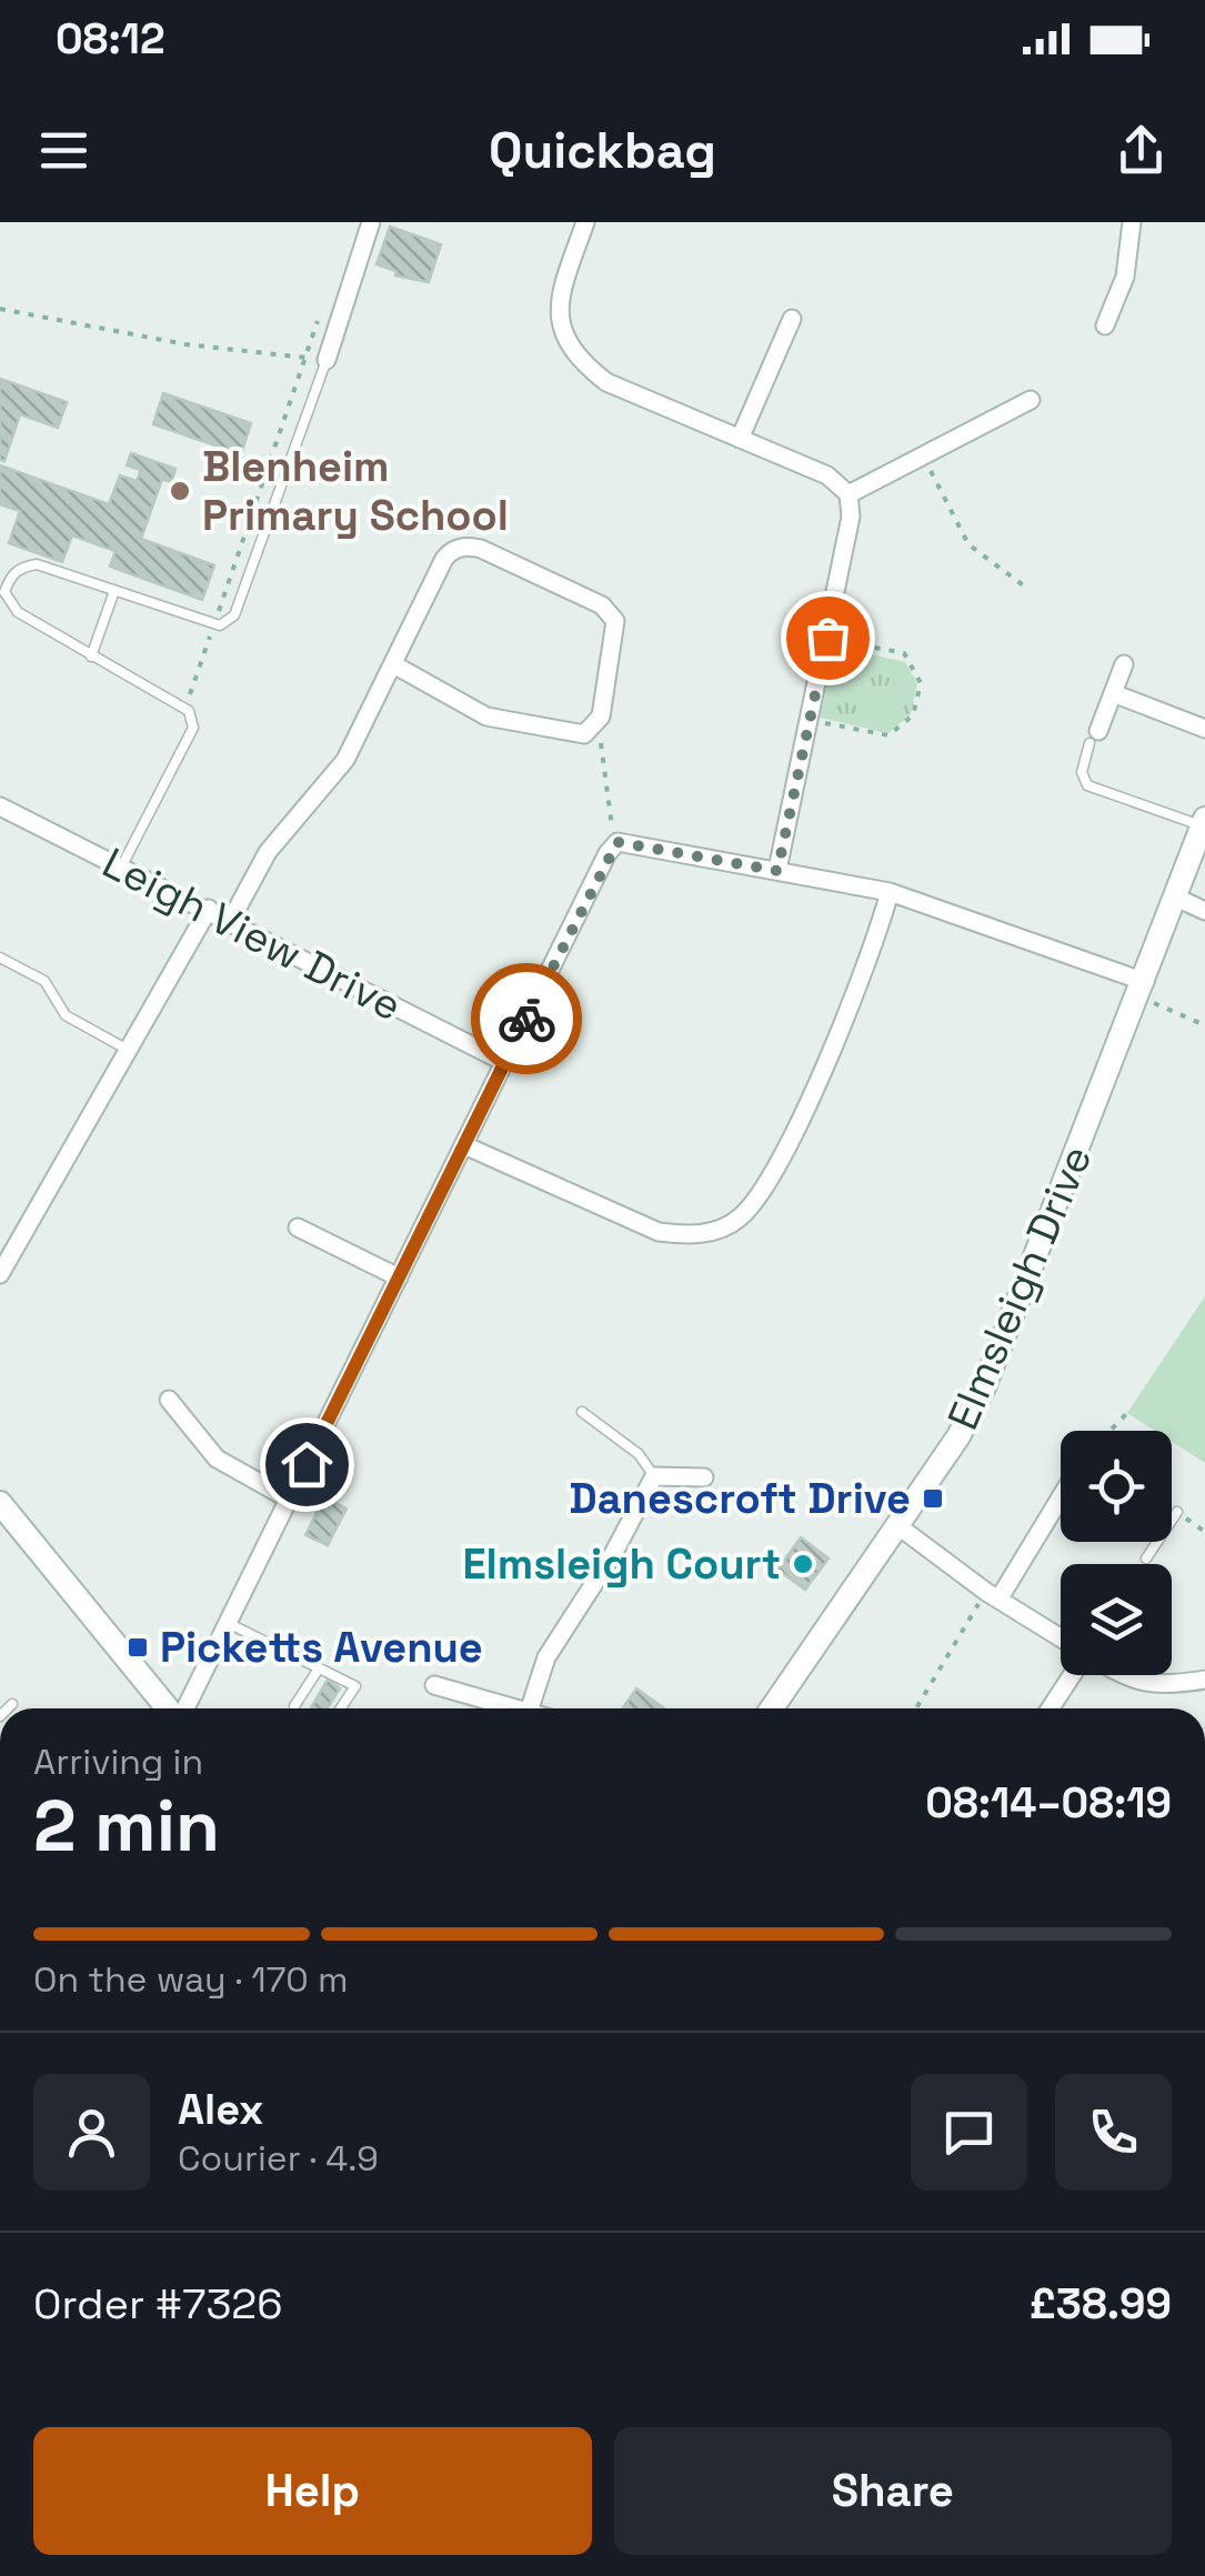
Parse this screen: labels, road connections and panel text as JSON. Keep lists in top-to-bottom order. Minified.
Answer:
{"streets":{"street":["Leigh View Drive","Elmsleigh Drive"]},"places":{"other":["Blenheim Primary School","Elmsleigh Court"],"transit":["Danescroft Drive","Picketts Avenue"]},"page":{"status":"08:12","header":"Quickbag","heading":["2 min","Arriving in","08:14–08:19"],"panel":["Alex","Courier · 4.9","Order #7326","£38.99"],"bar":"On the way · 170 m","buttons":["Help","Share"]}}
